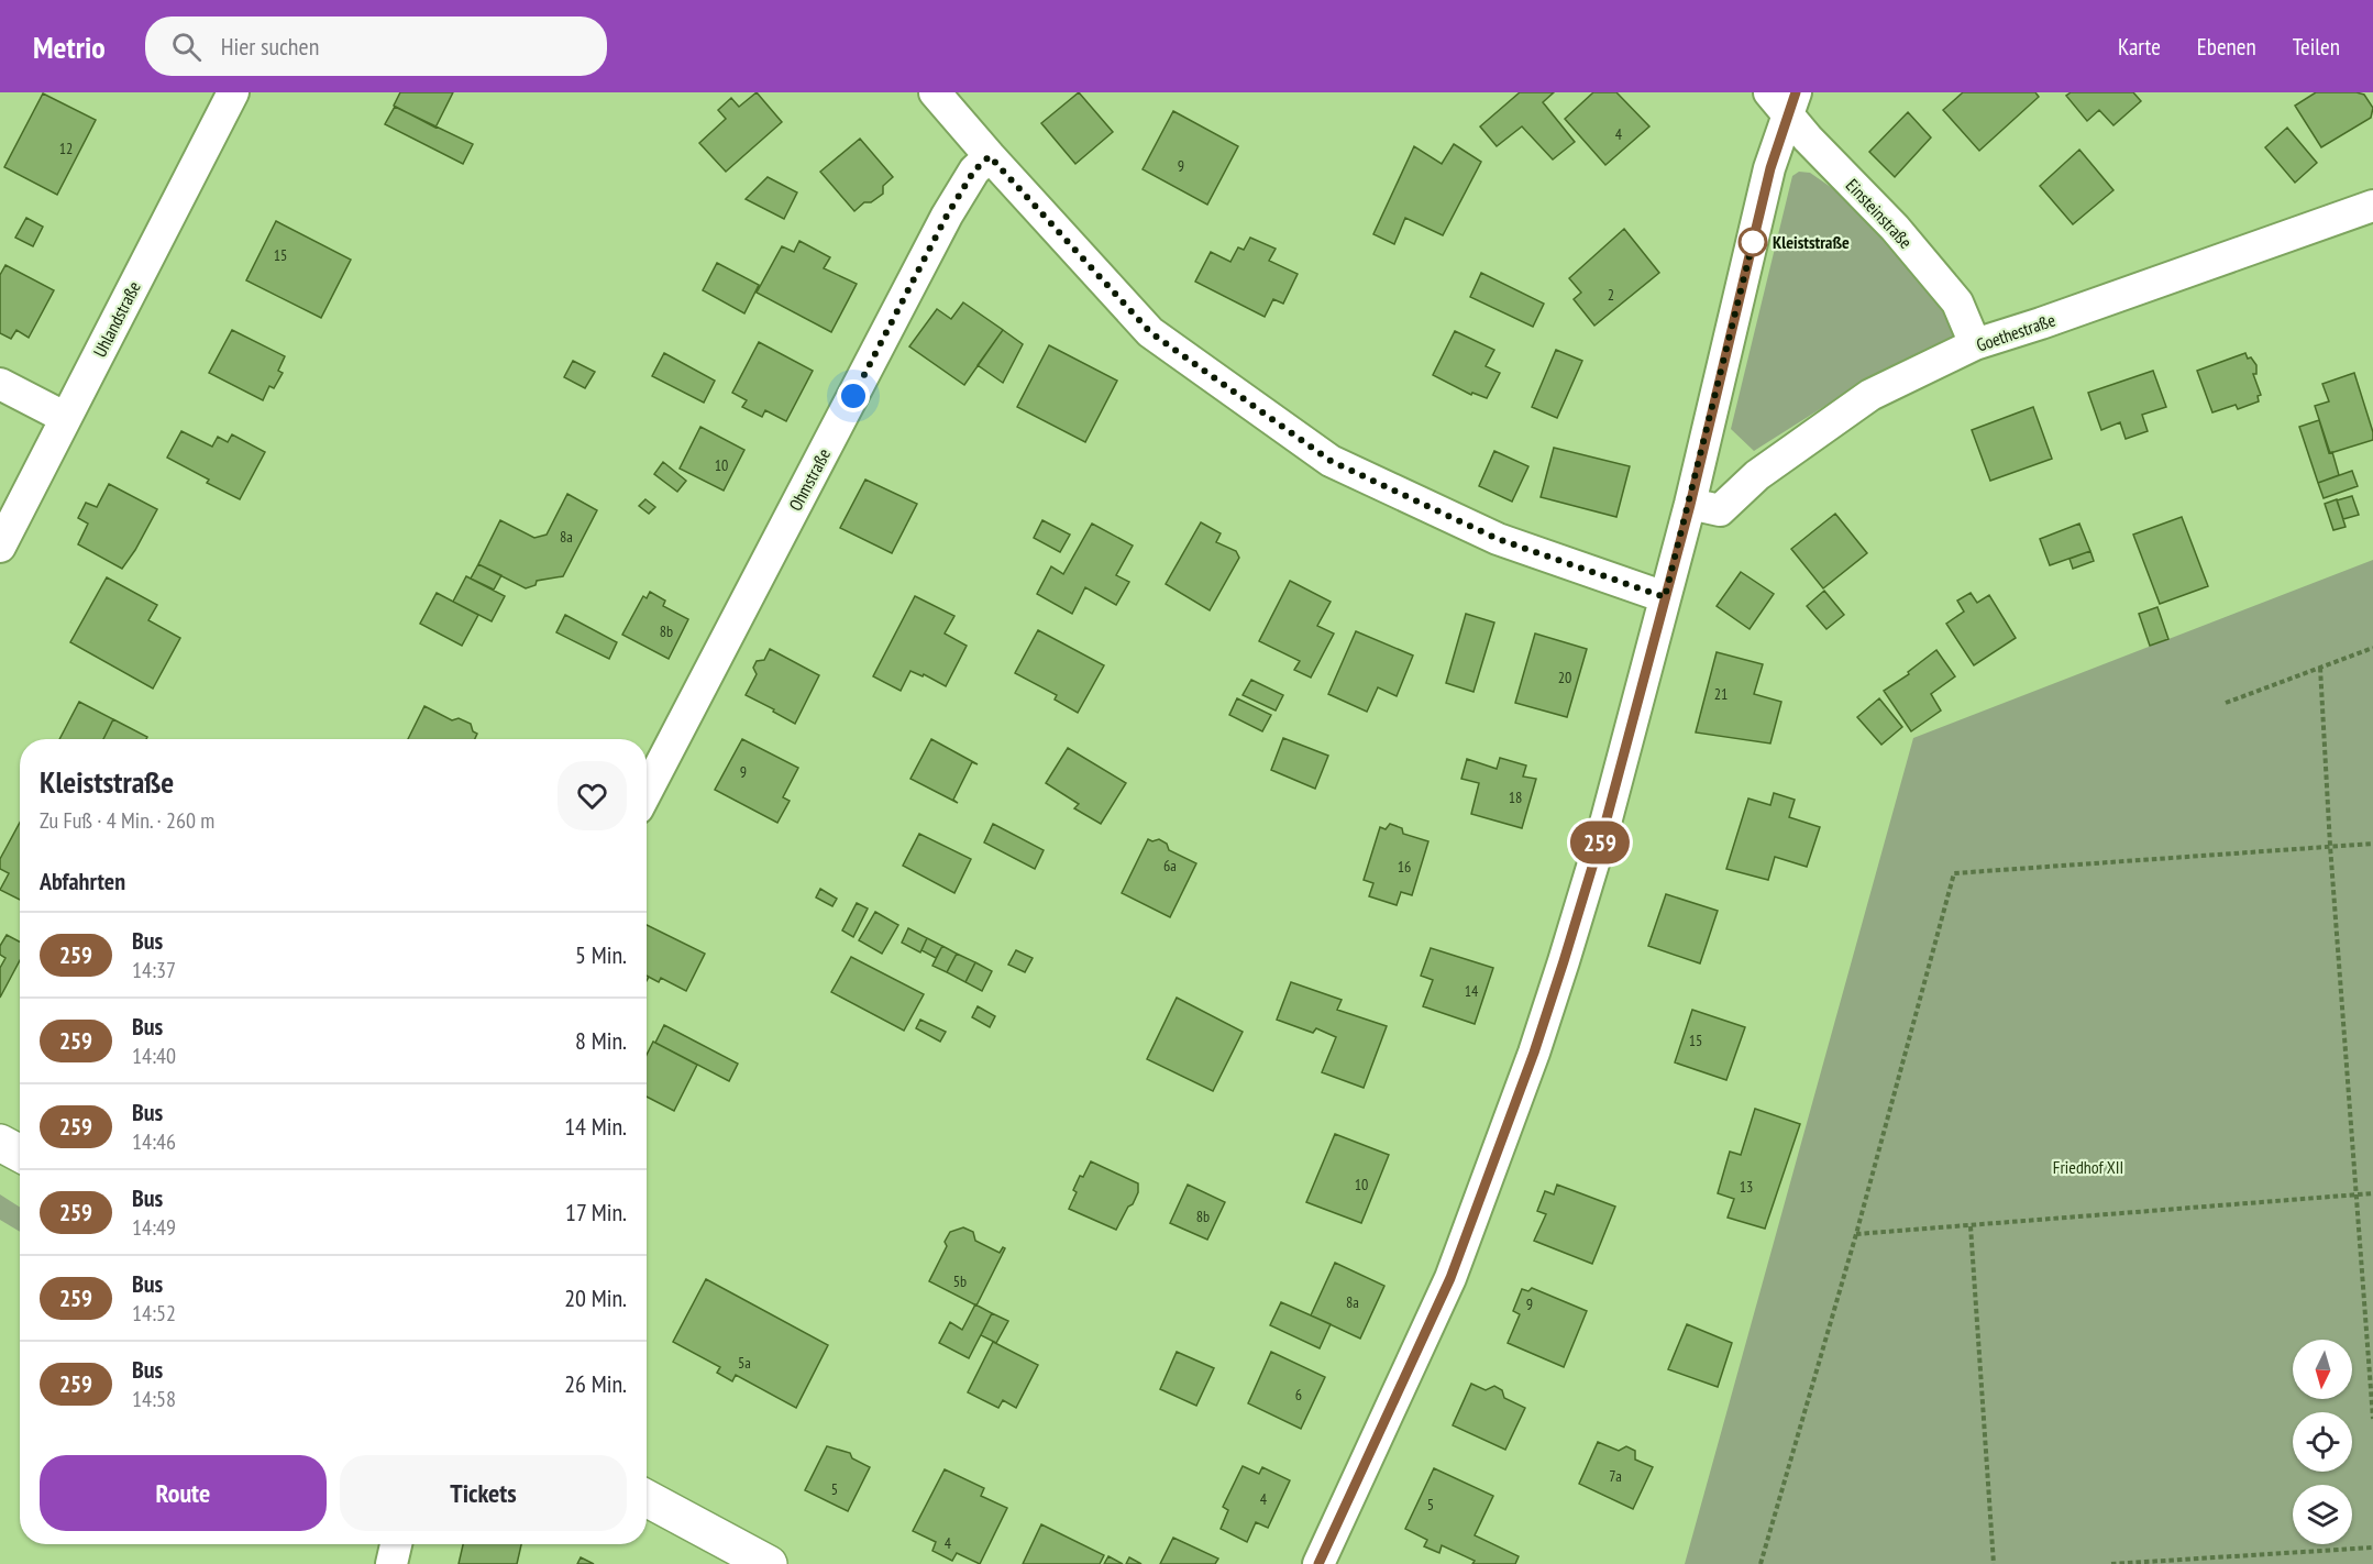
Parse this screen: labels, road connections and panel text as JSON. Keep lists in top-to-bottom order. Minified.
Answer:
{"streets":{"street":["Einsteinstraße","Uhlandstraße","Goethestraße","Ohmstraße"]},"crossings":[["Einsteinstraße","Goethestraße"]],"parks":["Friedhof XII"],"places":["Kleiststraße"],"lines":["bus line 259"],"house_numbers":["4","12","9","15","2","10","8a","8b","20","21","9","18","6a","16","14","15","10","13","8b","5b","8a","9","5a","6","7a","5","4","5","4"],"north":"bottom","page":{"header":"Metrio","search":"Hier suchen","nav":["Karte","Ebenen","Teilen"],"on_map":"259","heading":[["Kleiststraße","Zu Fuß · 4 Min. · 260 m"],"Abfahrten"],"list":[{"mark":"259","name":"Bus","note":"14:37","value":"5 Min."},{"mark":"259","name":"Bus","note":"14:40","value":"8 Min."},{"mark":"259","name":"Bus","note":"14:46","value":"14 Min."},{"mark":"259","name":"Bus","note":"14:49","value":"17 Min."},{"mark":"259","name":"Bus","note":"14:52","value":"20 Min."},{"mark":"259","name":"Bus","note":"14:58","value":"26 Min."}],"buttons":["Route","Tickets"]}}
